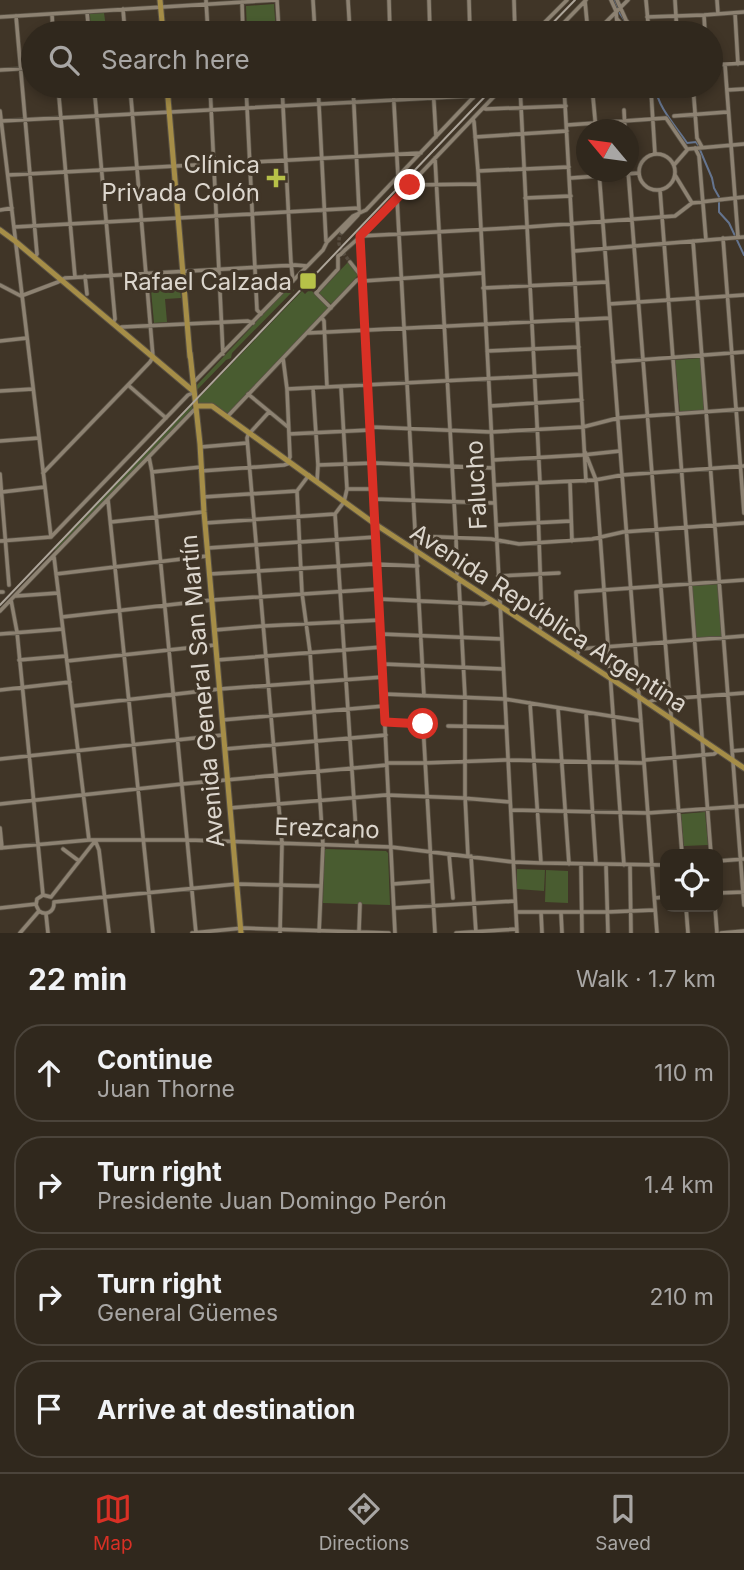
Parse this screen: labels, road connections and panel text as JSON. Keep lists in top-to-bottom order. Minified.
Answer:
{"streets":{"main road":["Avenida República Argentina","Avenida General San Martín"],"street":["Falucho","Erezcano"]},"crossings":[["Falucho","Avenida República Argentina"],["Falucho","Erezcano"],["Avenida República Argentina","Avenida General San Martín"],["Avenida General San Martín","Erezcano"]],"places":{"health":["Clínica Privada Colón"],"transit":["Rafael Calzada"]},"north":"top left","page":{"search":"Search here","heading":["22 min","Walk · 1.7 km"],"list":[["Continue","Juan Thorne","110 m"],["Turn right","Presidente Juan Domingo Perón","1.4 km"],["Turn right","General Güemes","210 m"],"Arrive at destination"],"nav":["Map","Directions","Saved"]}}
